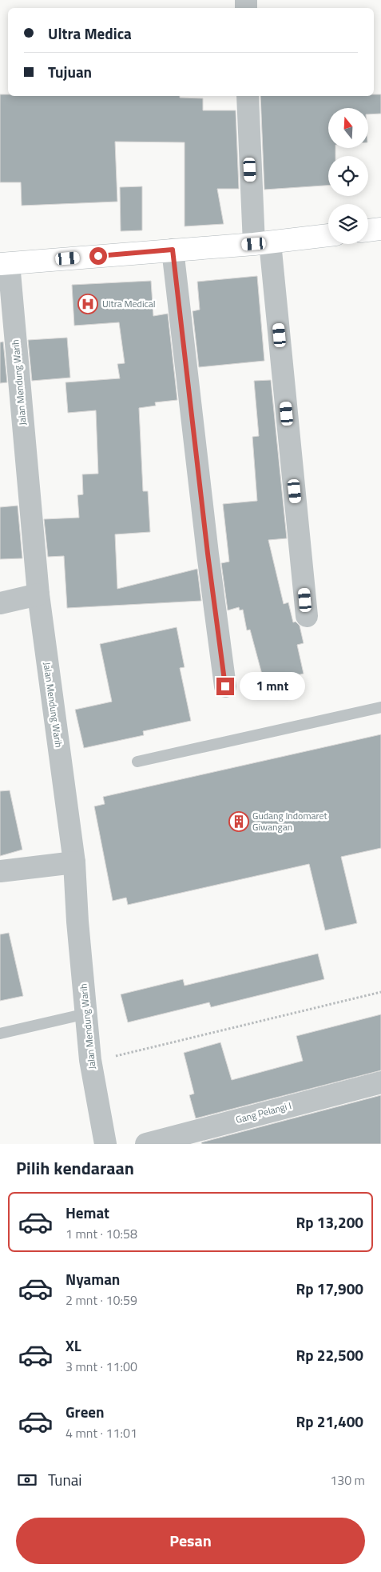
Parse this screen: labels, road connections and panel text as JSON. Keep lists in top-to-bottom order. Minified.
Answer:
{"streets":{"street":["Jalan Mendung Warih","Gang Pelangi I"]},"places":{"hospital":["Ultra Medical"],"building":["Gudang Indomaret Giwangan"]},"north":"top","page":{"banner":["Ultra Medica","Tujuan"],"bubble":"1 mnt","heading":"Pilih kendaraan","list":[{"name":"Hemat","note":"1 mnt · 10:58","value":"Rp 13,200"},{"name":"Nyaman","note":"2 mnt · 10:59","value":"Rp 17,900"},{"name":"XL","note":"3 mnt · 11:00","value":"Rp 22,500"},{"name":"Green","note":"4 mnt · 11:01","value":"Rp 21,400"}],"pay":["Tunai","130 m"],"buttons":"Pesan"}}
